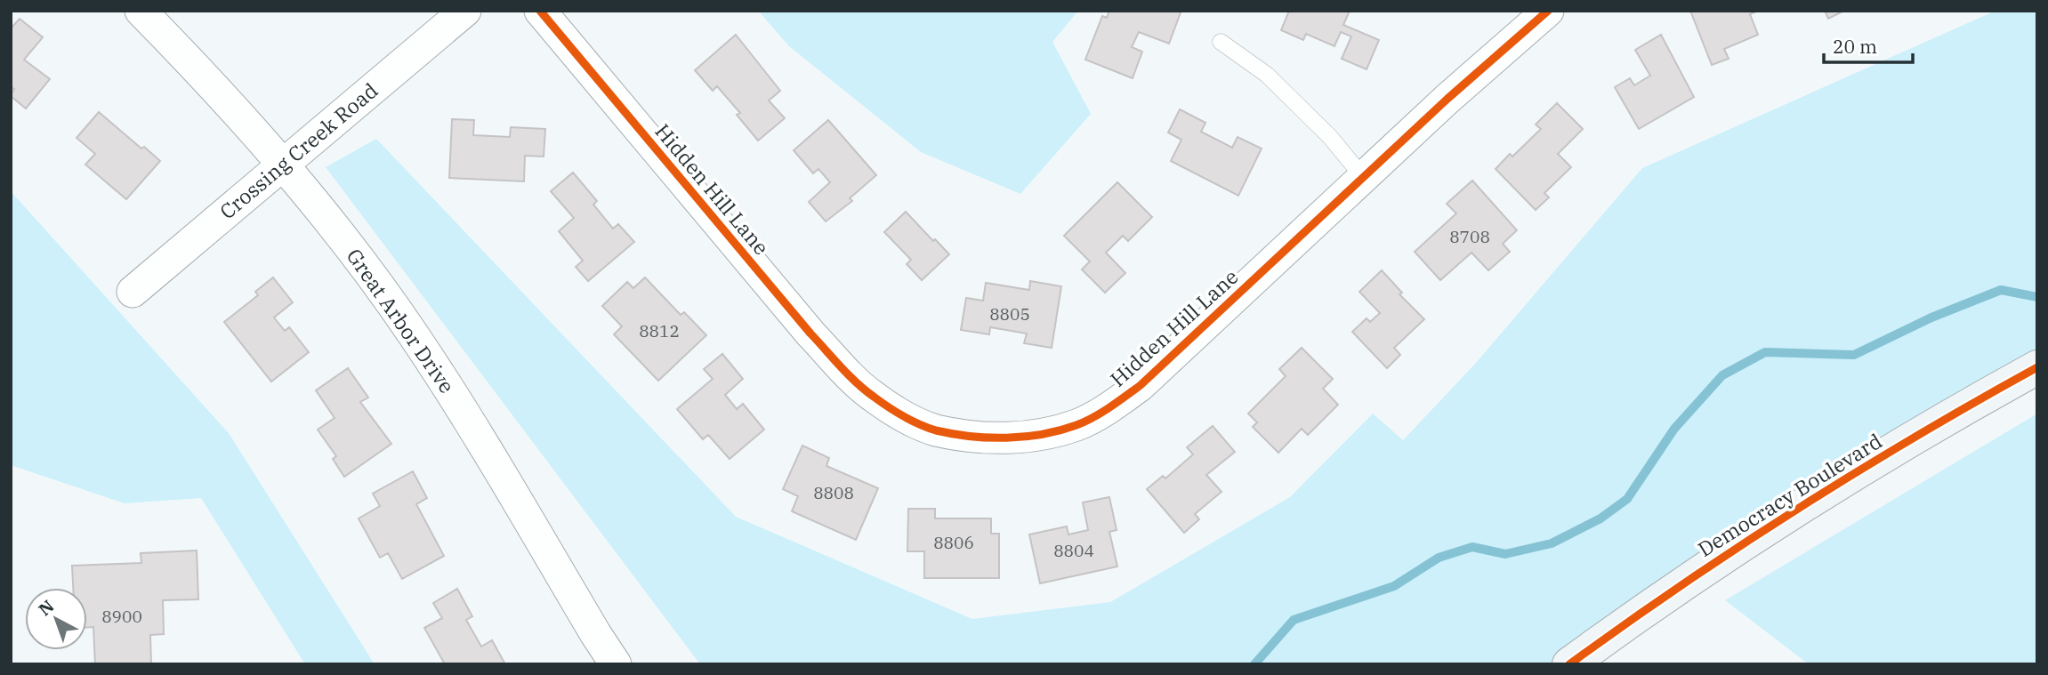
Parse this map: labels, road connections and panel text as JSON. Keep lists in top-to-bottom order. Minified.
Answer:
{"streets":{"main road":["Democracy Boulevard"],"street":["Crossing Creek Road","Hidden Hill Lane","Great Arbor Drive"]},"crossings":[["Crossing Creek Road","Great Arbor Drive"]],"house_numbers":["8708","8805","8812","8808","8806","8804","8900"],"scale_bar":"20 m","north":"top left"}
